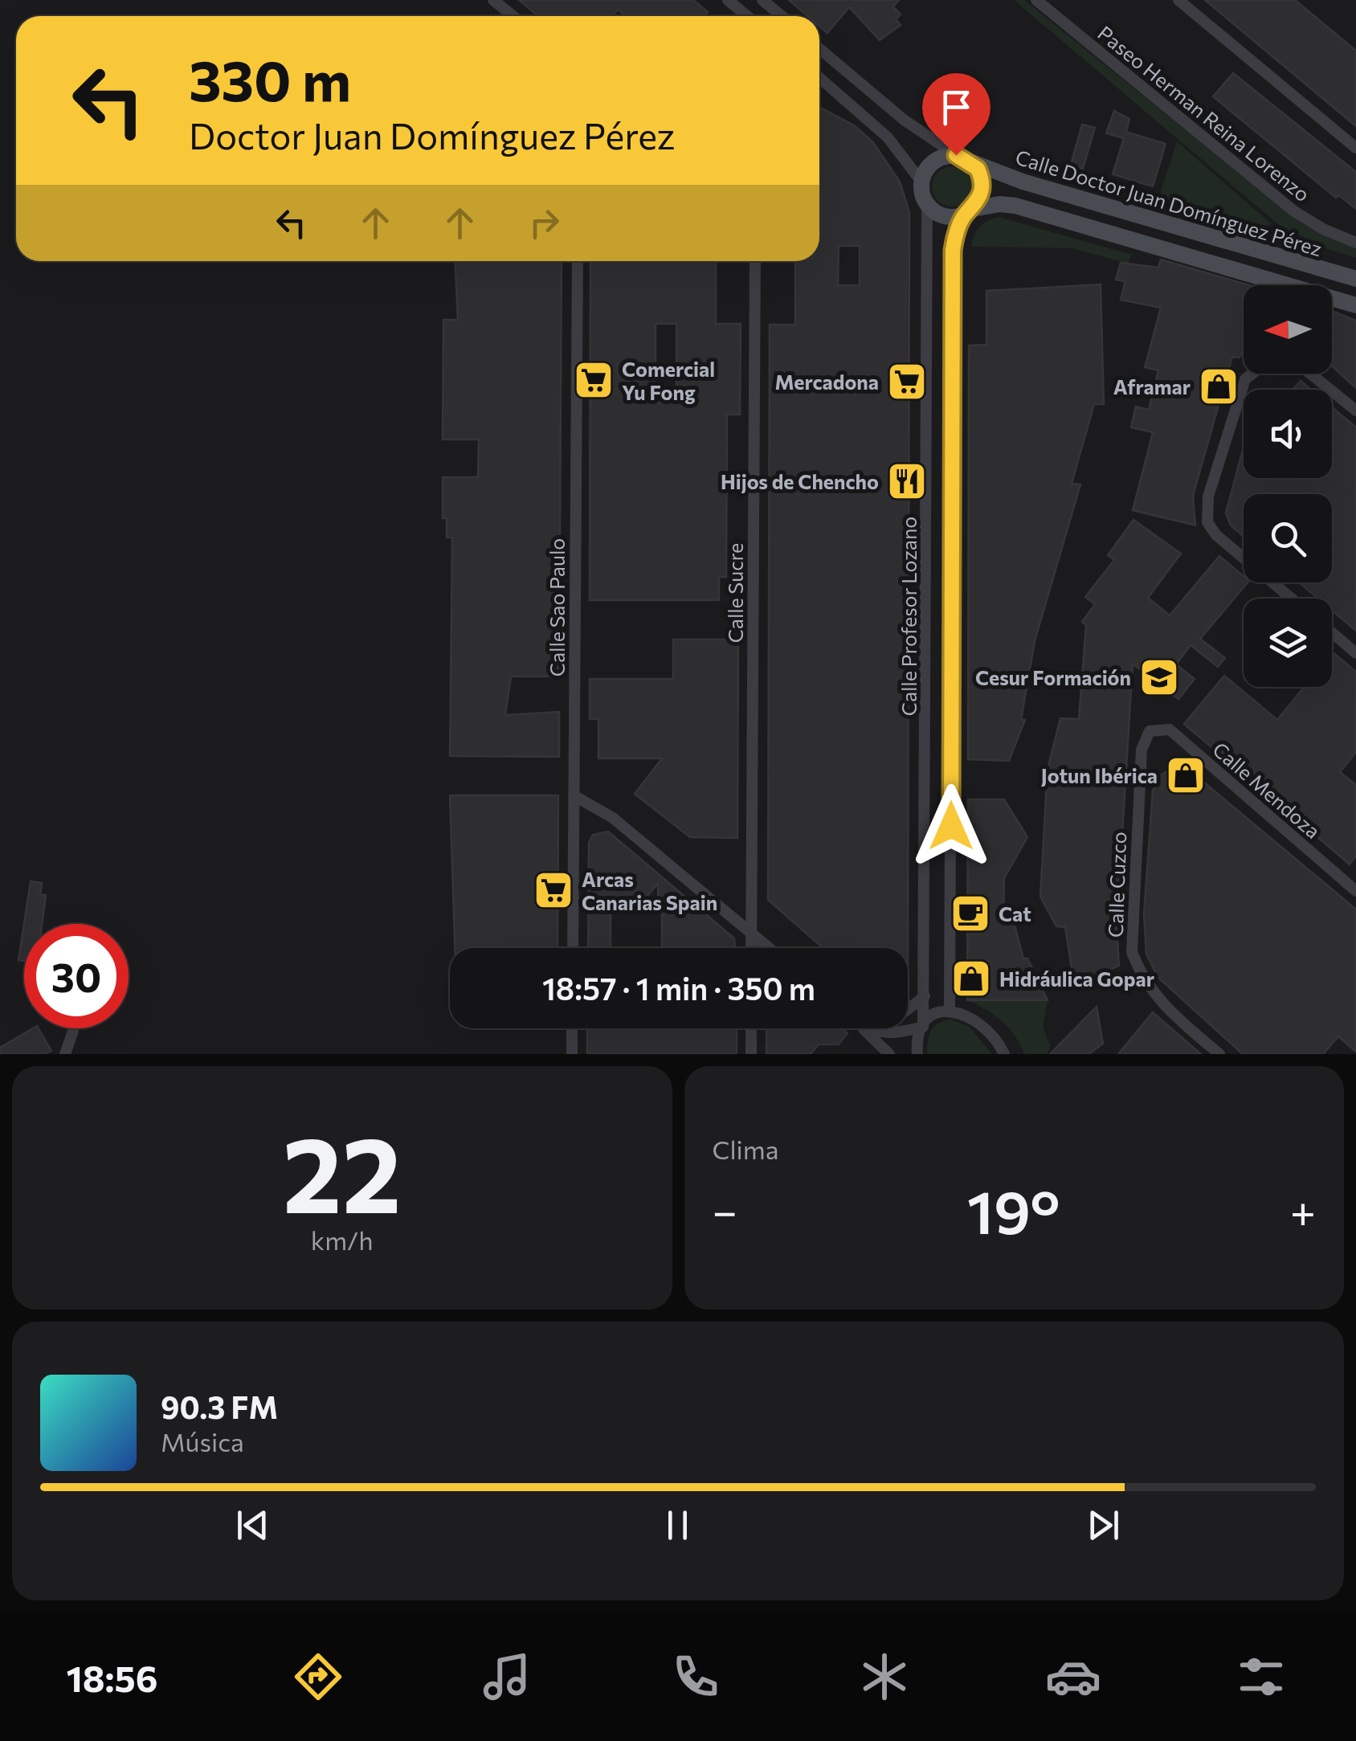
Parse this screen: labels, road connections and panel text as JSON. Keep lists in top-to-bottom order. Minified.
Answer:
{"streets":{"street":["Paseo Herman Reina Lorenzo","Calle Doctor Juan Domínguez Pérez","Calle Sucre","Calle Sao Paulo","Calle Profesor Lozano","Calle Mendoza","Calle Cuzco"]},"crossings":[["Calle Doctor Juan Domínguez Pérez","Calle Profesor Lozano"],["Calle Mendoza","Calle Cuzco"]],"places":{"supermarket":["Comercial Yu Fong","Mercadona","Arcas Canarias Spain"],"shop":["Aframar","Jotun Ibérica","Hidráulica Gopar"],"restaurant":["Hijos de Chencho"],"school or university":["Cesur Formación"],"cafe":["Cat"]},"north":"left","page":{"turn":["330 m","Doctor Juan Domínguez Pérez"],"limit":"30","trip":"18:57 · 1 min · 350 m","tile":[["22","km/h"],"Clima"],"heat":["−","19°","+"],"song":["90.3 FM","Música"],"tabs":"18:56"}}
